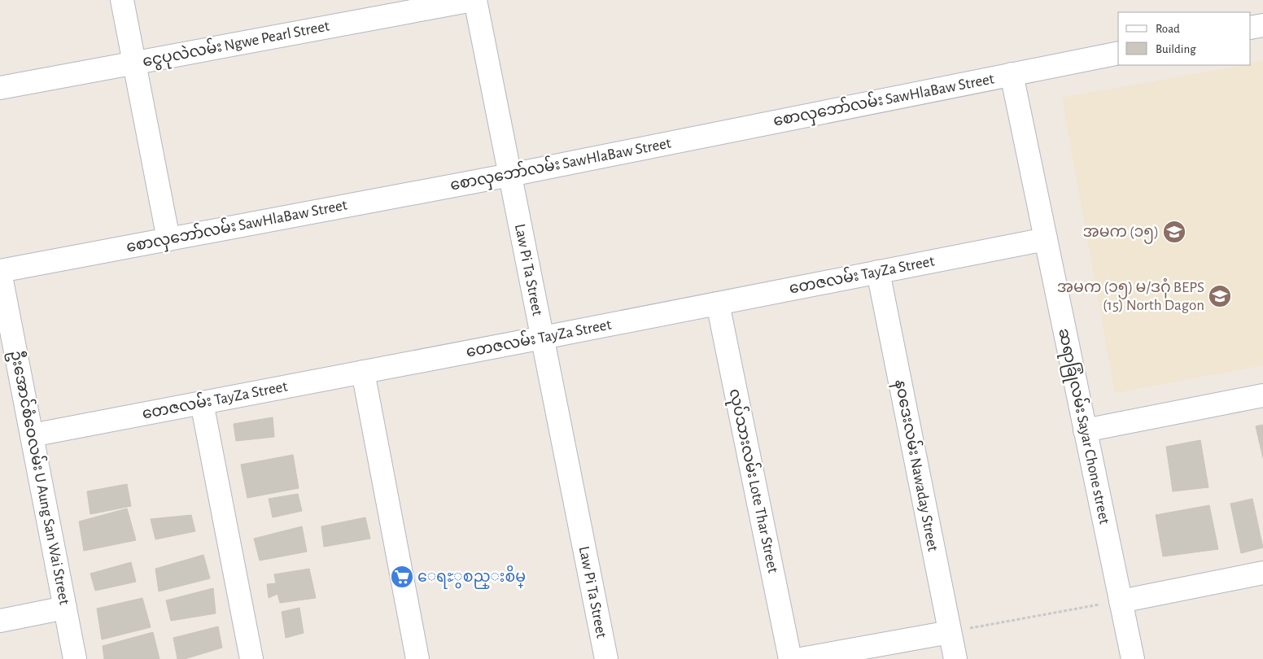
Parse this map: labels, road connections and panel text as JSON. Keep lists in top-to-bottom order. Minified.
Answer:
{"streets":{"street":["ငွေပုလဲလမ်း Ngwe Pearl Street","စောလှဘော်လမ်း SawHlaBaw Street","Law Pi Ta Street","တေဇလမ်း TayZa Street","ဆရာခြုံလမ်း Sayar Chone street","နဝဒေးလမ်း Nawaday Street","ဦးအောင်စံဝေလမ်း U Aung San Wai Street","လုပ်သားလမ်း Lote Thar Street"]},"crossings":[["ငွေပုလဲလမ်း Ngwe Pearl Street","Law Pi Ta Street"],["စောလှဘော်လမ်း SawHlaBaw Street","Law Pi Ta Street"],["စောလှဘော်လမ်း SawHlaBaw Street","ဆရာခြုံလမ်း Sayar Chone street"],["စောလှဘော်လမ်း SawHlaBaw Street","ဦးအောင်စံဝေလမ်း U Aung San Wai Street"],["Law Pi Ta Street","တေဇလမ်း TayZa Street"],["တေဇလမ်း TayZa Street","ဆရာခြုံလမ်း Sayar Chone street"],["တေဇလမ်း TayZa Street","နဝဒေးလမ်း Nawaday Street"],["တေဇလမ်း TayZa Street","ဦးအောင်စံဝေလမ်း U Aung San Wai Street"],["တေဇလမ်း TayZa Street","လုပ်သားလမ်း Lote Thar Street"]],"places":{"school or university":["အမက (၁၅)","အမက (၁၅) မ/ဒဂုံ BEPS (15) North Dagon"],"supermarket":["ေရႊွစည္းစိမ္"]},"legend":["Road","Building"]}
